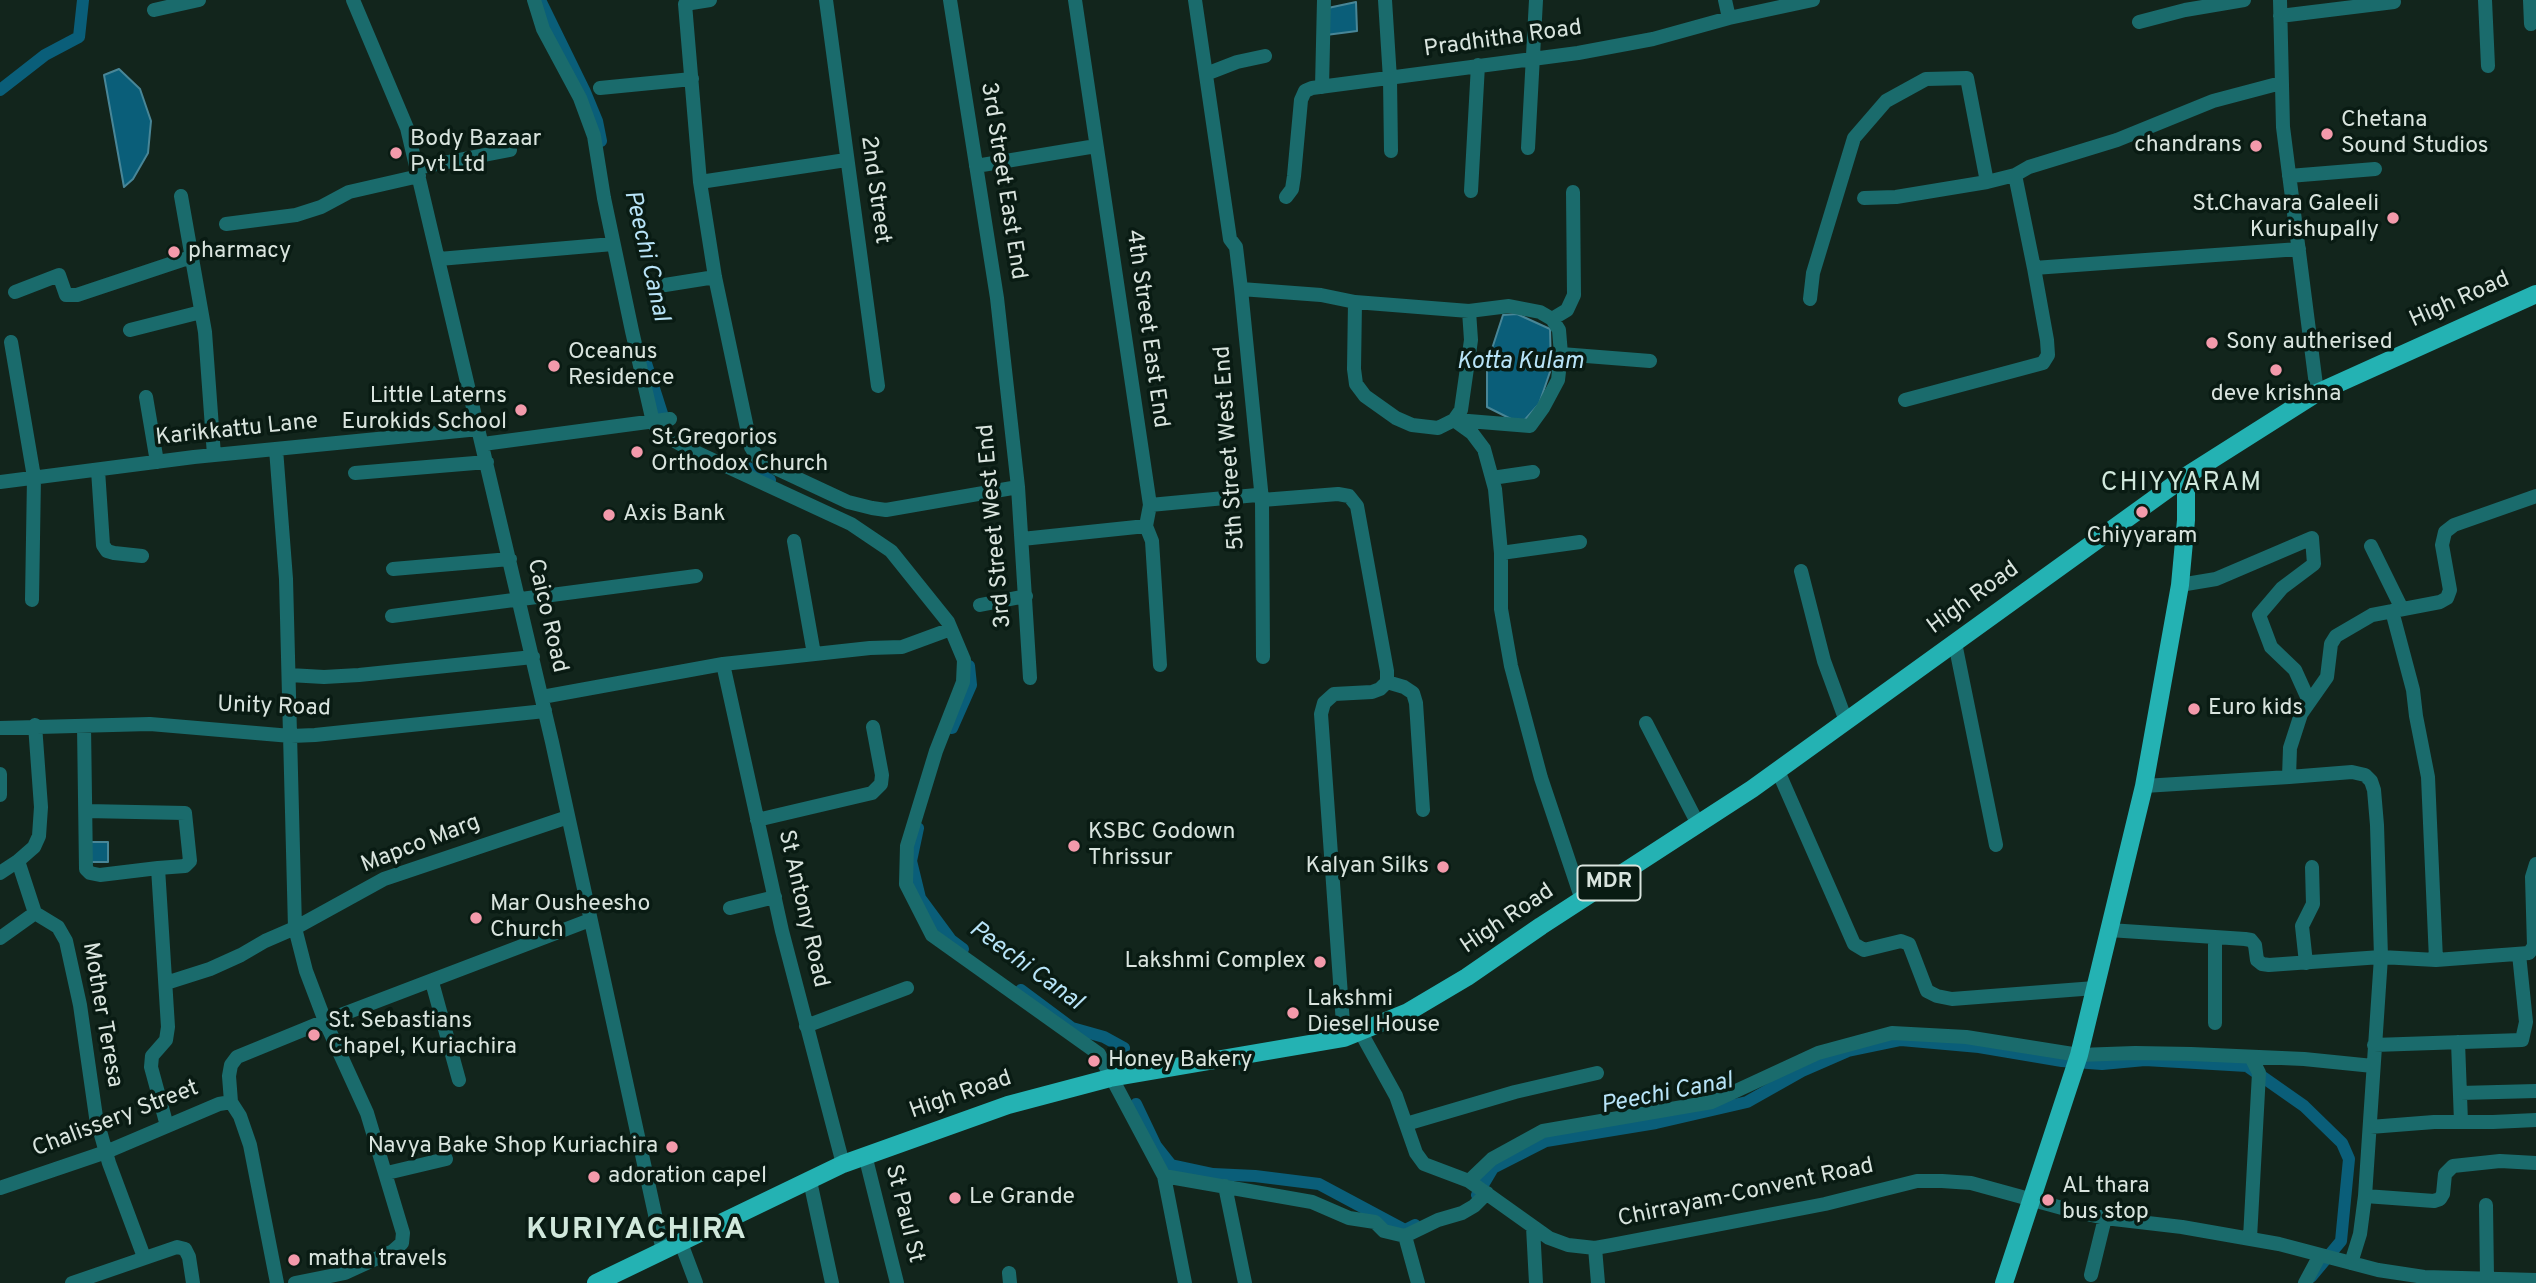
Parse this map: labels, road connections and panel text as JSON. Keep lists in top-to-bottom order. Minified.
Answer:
{"streets":{"main road":["High Road","MDR"],"street":["Pradhitha Road","3rd Street East End","2nd Street","4th Street East End","Karikkattu Lane","5th Street West End","3rd Street West End","Caico Road","Unity Road","Mapco Marg","St Antony Road","Mother Teresa","Chalissery Street","Chirrayam-Convent Road","St Paul St"]},"crossings":[["3rd Street East End","3rd Street West End"],["High Road","Caico Road"],["High Road","St Antony Road"],["High Road","Chirrayam-Convent Road"],["High Road","St Paul St"],["Karikkattu Lane","Caico Road"],["Caico Road","Unity Road"],["Caico Road","Mapco Marg"],["Unity Road","St Antony Road"],["Mother Teresa","Chalissery Street"]],"districts":["CHIYYARAM","KURIYACHIRA"],"water":["Peechi Canal","Kotta Kulam"],"places":["Chetana Sound Studios","chandrans","Body Bazaar Pvt Ltd","St.Chavara Galeeli Kurishupally","pharmacy","Sony autherised","Oceanus Residence","deve krishna","Little Laterns Eurokids School","St.Gregorios Orthodox Church","Chiyyaram","Axis Bank","Euro kids","KSBC Godown Thrissur","Kalyan Silks","Mar Ousheesho Church","Lakshmi Complex","Lakshmi Diesel House","St. Sebastians Chapel, Kuriachira","Honey Bakery","Navya Bake Shop Kuriachira","adoration capel","Le Grande","AL thara bus stop","matha travels"]}
